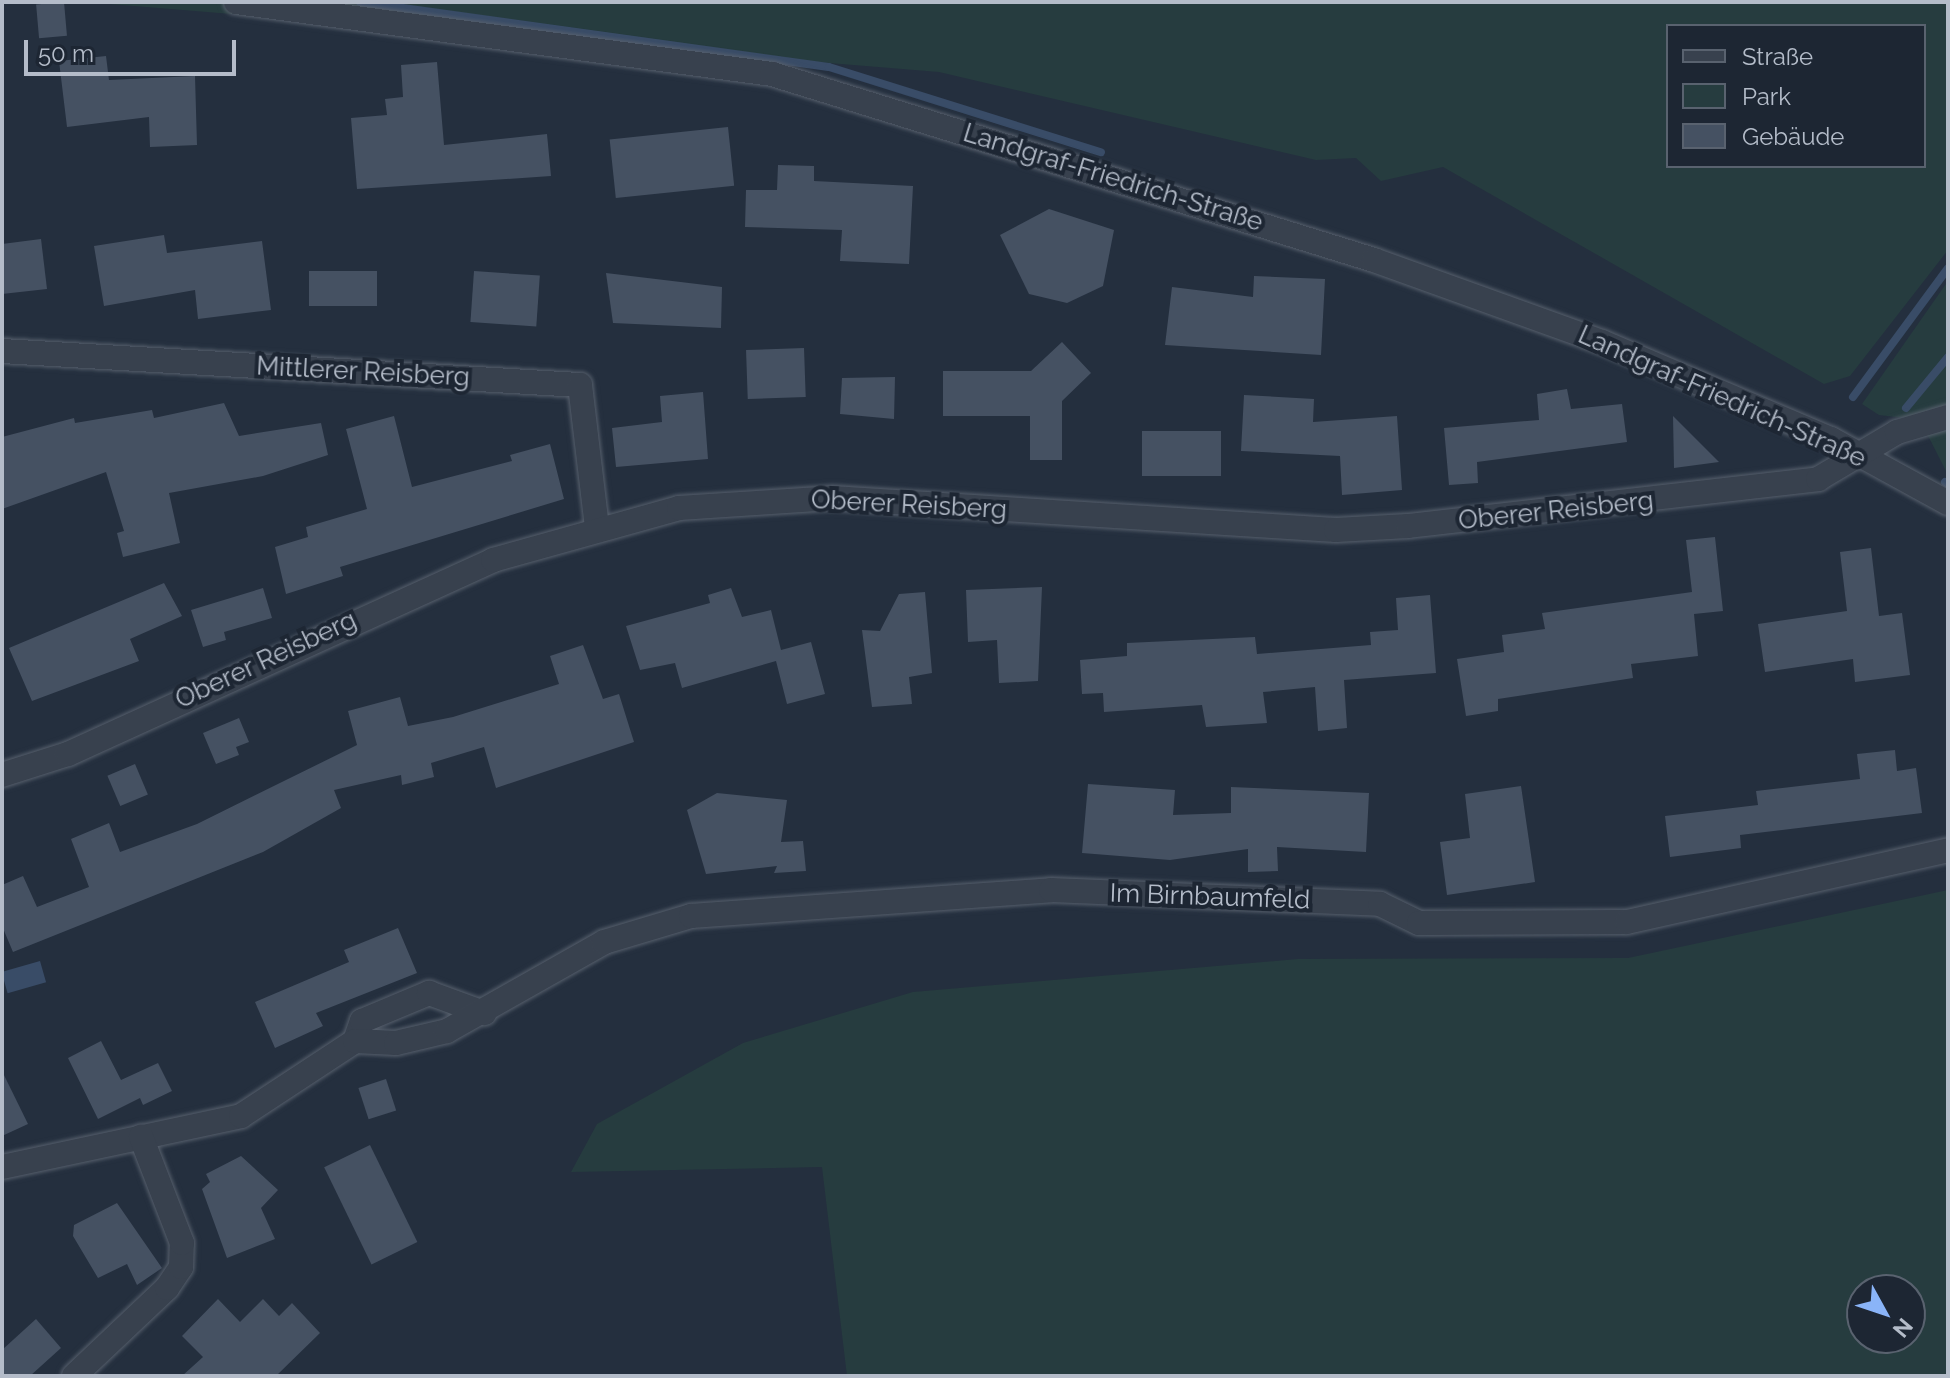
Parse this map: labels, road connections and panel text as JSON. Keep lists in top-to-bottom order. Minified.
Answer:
{"streets":{"street":["Landgraf-Friedrich-Straße","Mittlerer Reisberg","Oberer Reisberg","Im Birnbaumfeld"]},"crossings":[["Landgraf-Friedrich-Straße","Oberer Reisberg"],["Mittlerer Reisberg","Oberer Reisberg"]],"legend":["Straße","Park","Gebäude"],"scale_bar":"50 m","north":"bottom right"}
